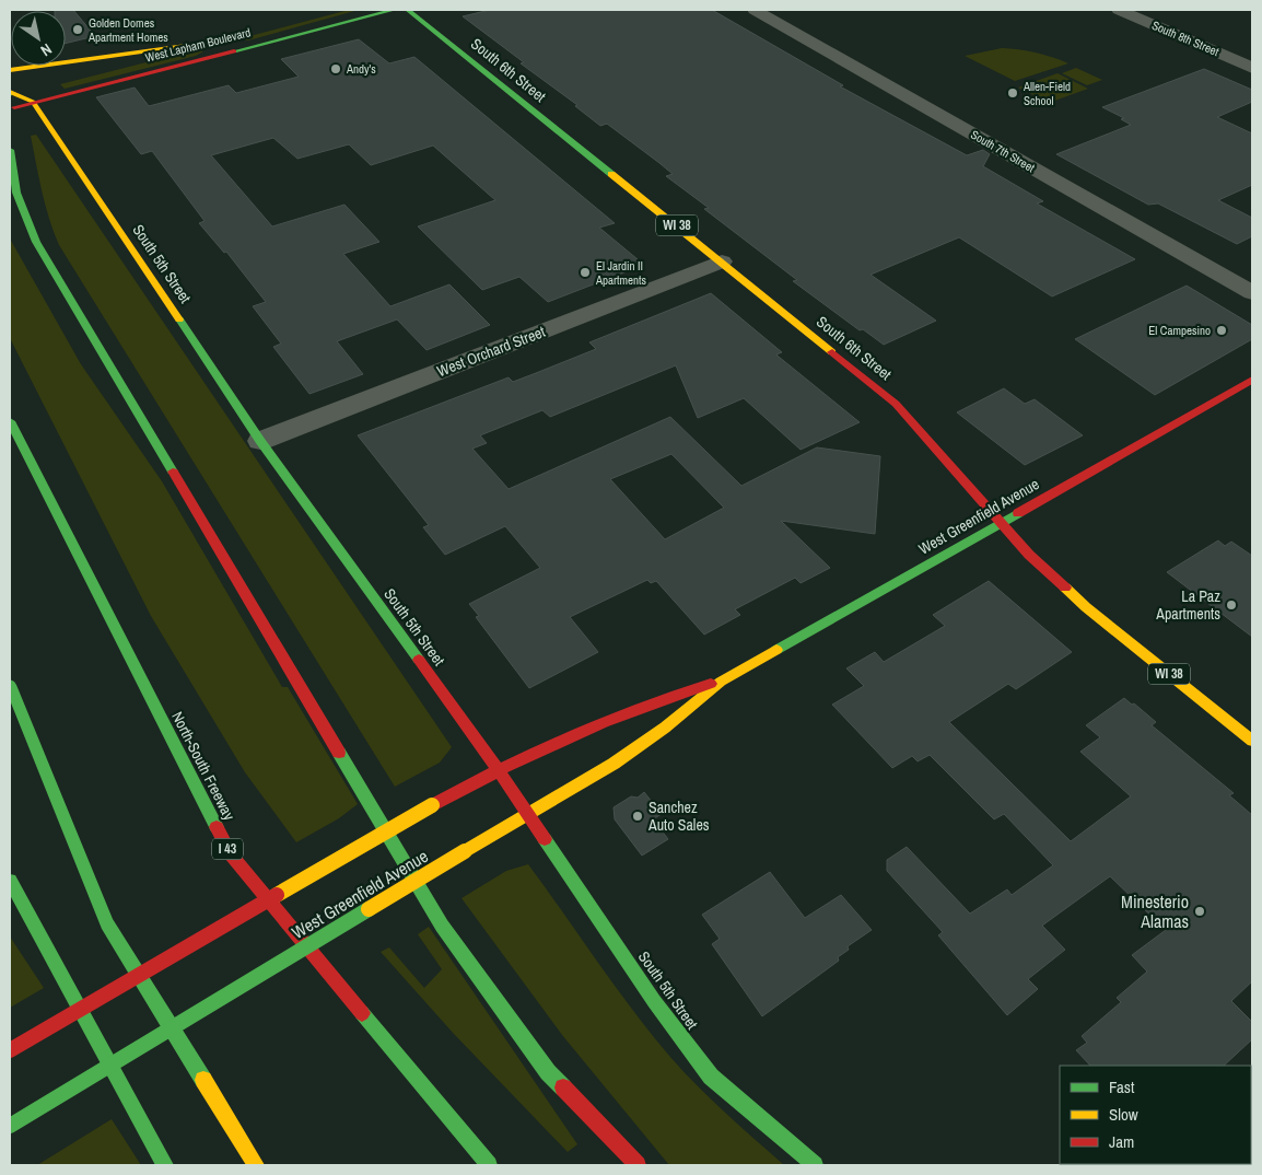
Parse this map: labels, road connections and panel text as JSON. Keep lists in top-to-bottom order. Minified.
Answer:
{"streets":{"main road":["West Lapham Boulevard","South 6th Street","WI 38","South 5th Street","West Greenfield Avenue","North-South Freeway","I 43"],"street":["South 8th Street","South 7th Street","West Orchard Street"]},"crossings":[["West Lapham Boulevard","South 5th Street"],["South 6th Street","West Orchard Street"],["South 6th Street","West Greenfield Avenue"],["South 5th Street","West Orchard Street"],["South 5th Street","West Greenfield Avenue"]],"places":["Golden Domes Apartment Homes","Andy's","Allen-Field School","El Jardin II Apartments","El Campesino","La Paz Apartments","Sanchez Auto Sales","Minesterio Alamas"],"legend":["Fast","Slow","Jam"],"north":"bottom right"}
